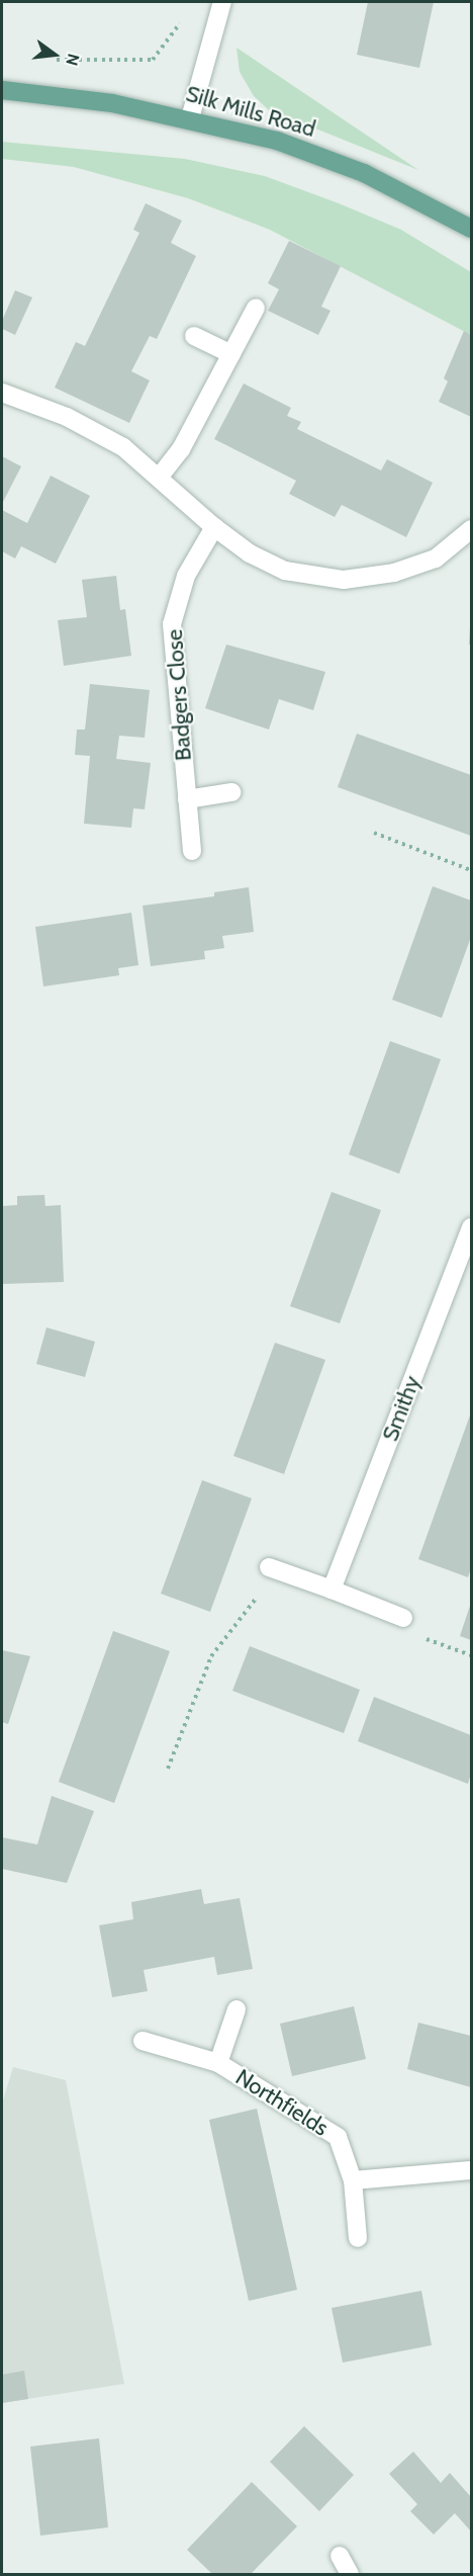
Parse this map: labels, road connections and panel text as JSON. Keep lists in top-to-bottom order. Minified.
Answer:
{"streets":{"main road":["Silk Mills Road"],"street":["Badgers Close","Smithy","Northfields"]},"north":"right"}
